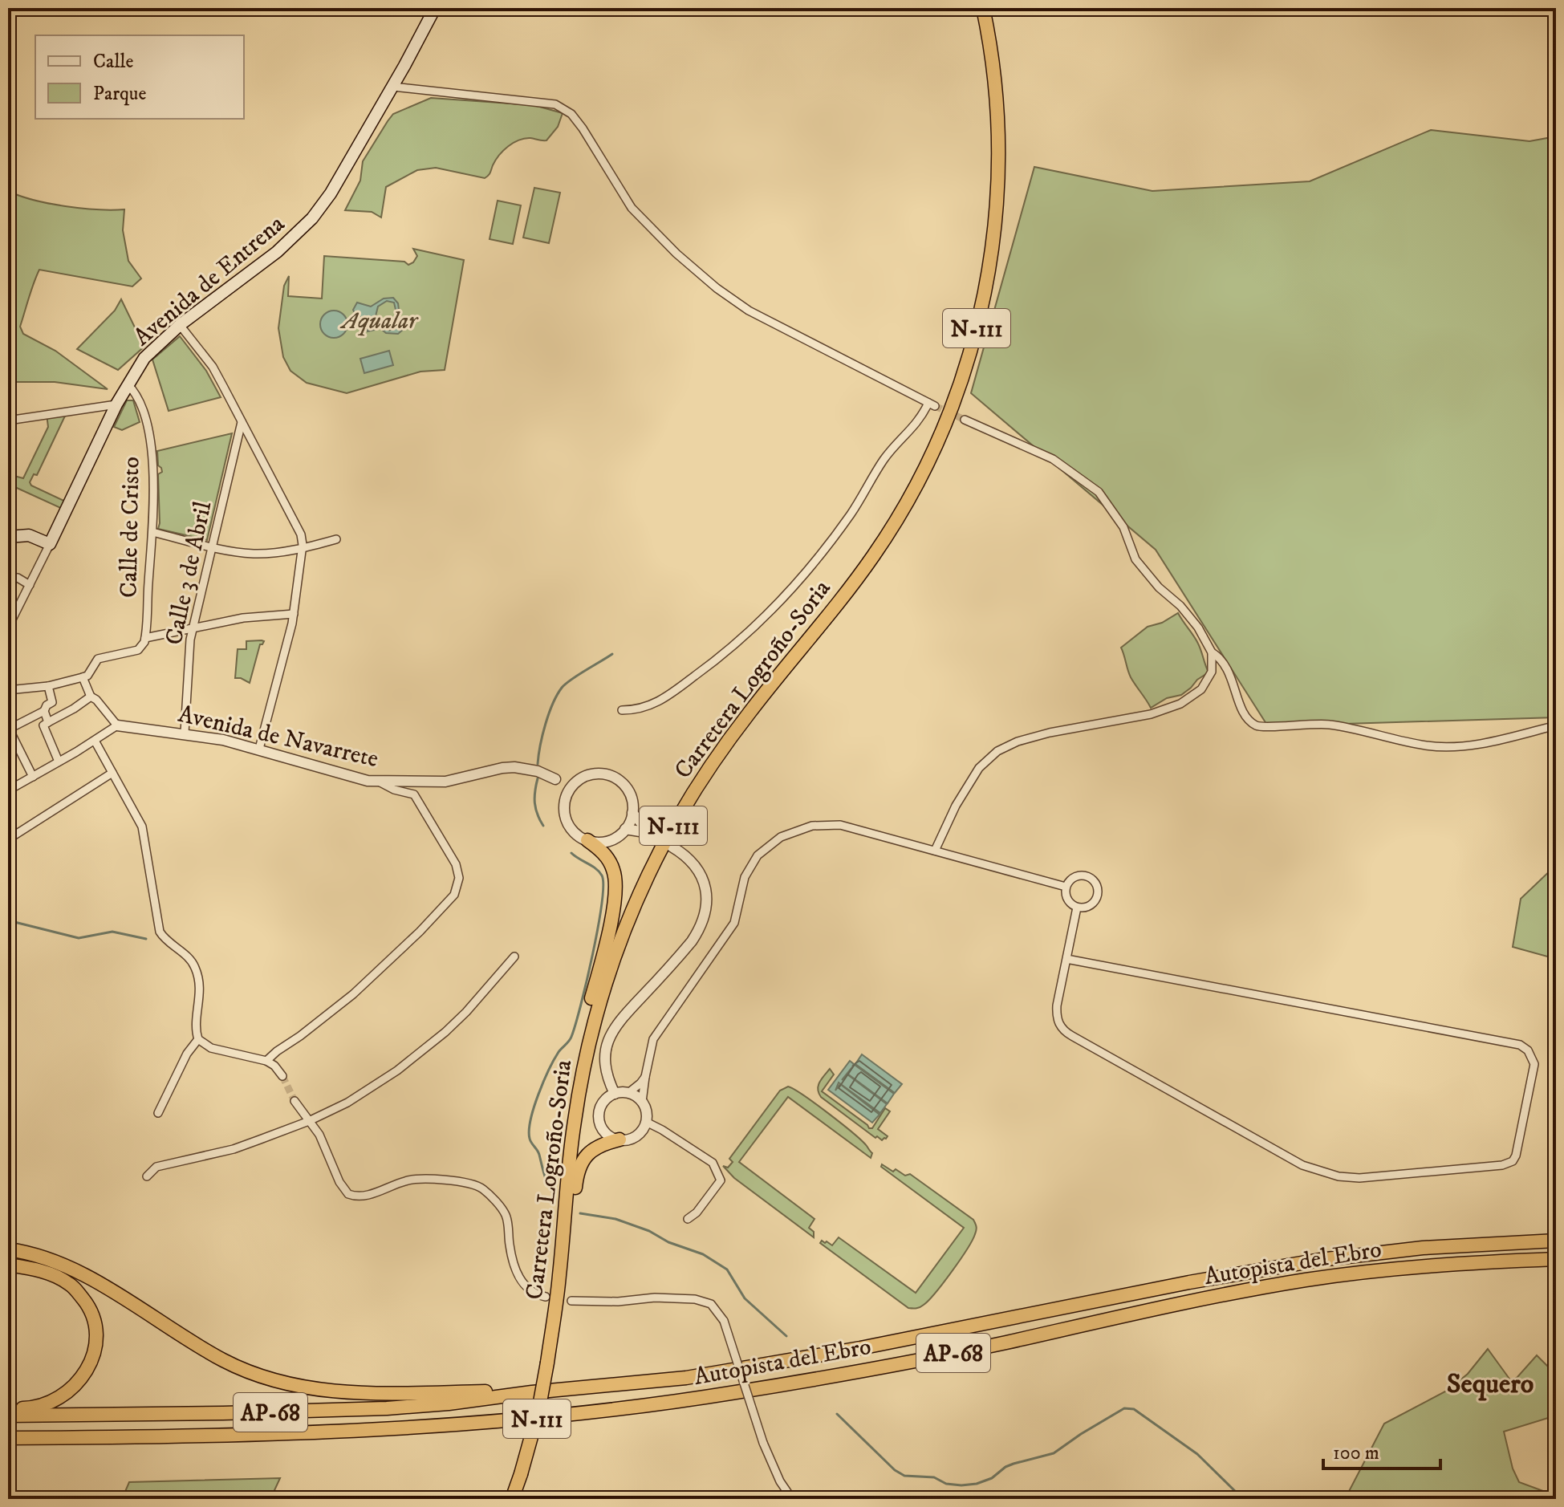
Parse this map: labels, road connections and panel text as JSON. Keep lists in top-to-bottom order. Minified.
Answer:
{"streets":{"highway":["N-111","Carretera Logroño-Soria","Autopista del Ebro","AP-68"],"main road":["Avenida de Entrena"],"street":["Calle de Cristo","Calle 3 de Abril","Avenida de Navarrete"]},"crossings":[["Avenida de Entrena","Calle de Cristo"],["Calle 3 de Abril","Avenida de Navarrete"]],"districts":["Sequero"],"parks":["Aqualar"],"legend":["Calle","Parque"],"scale_bar":"100 m"}
